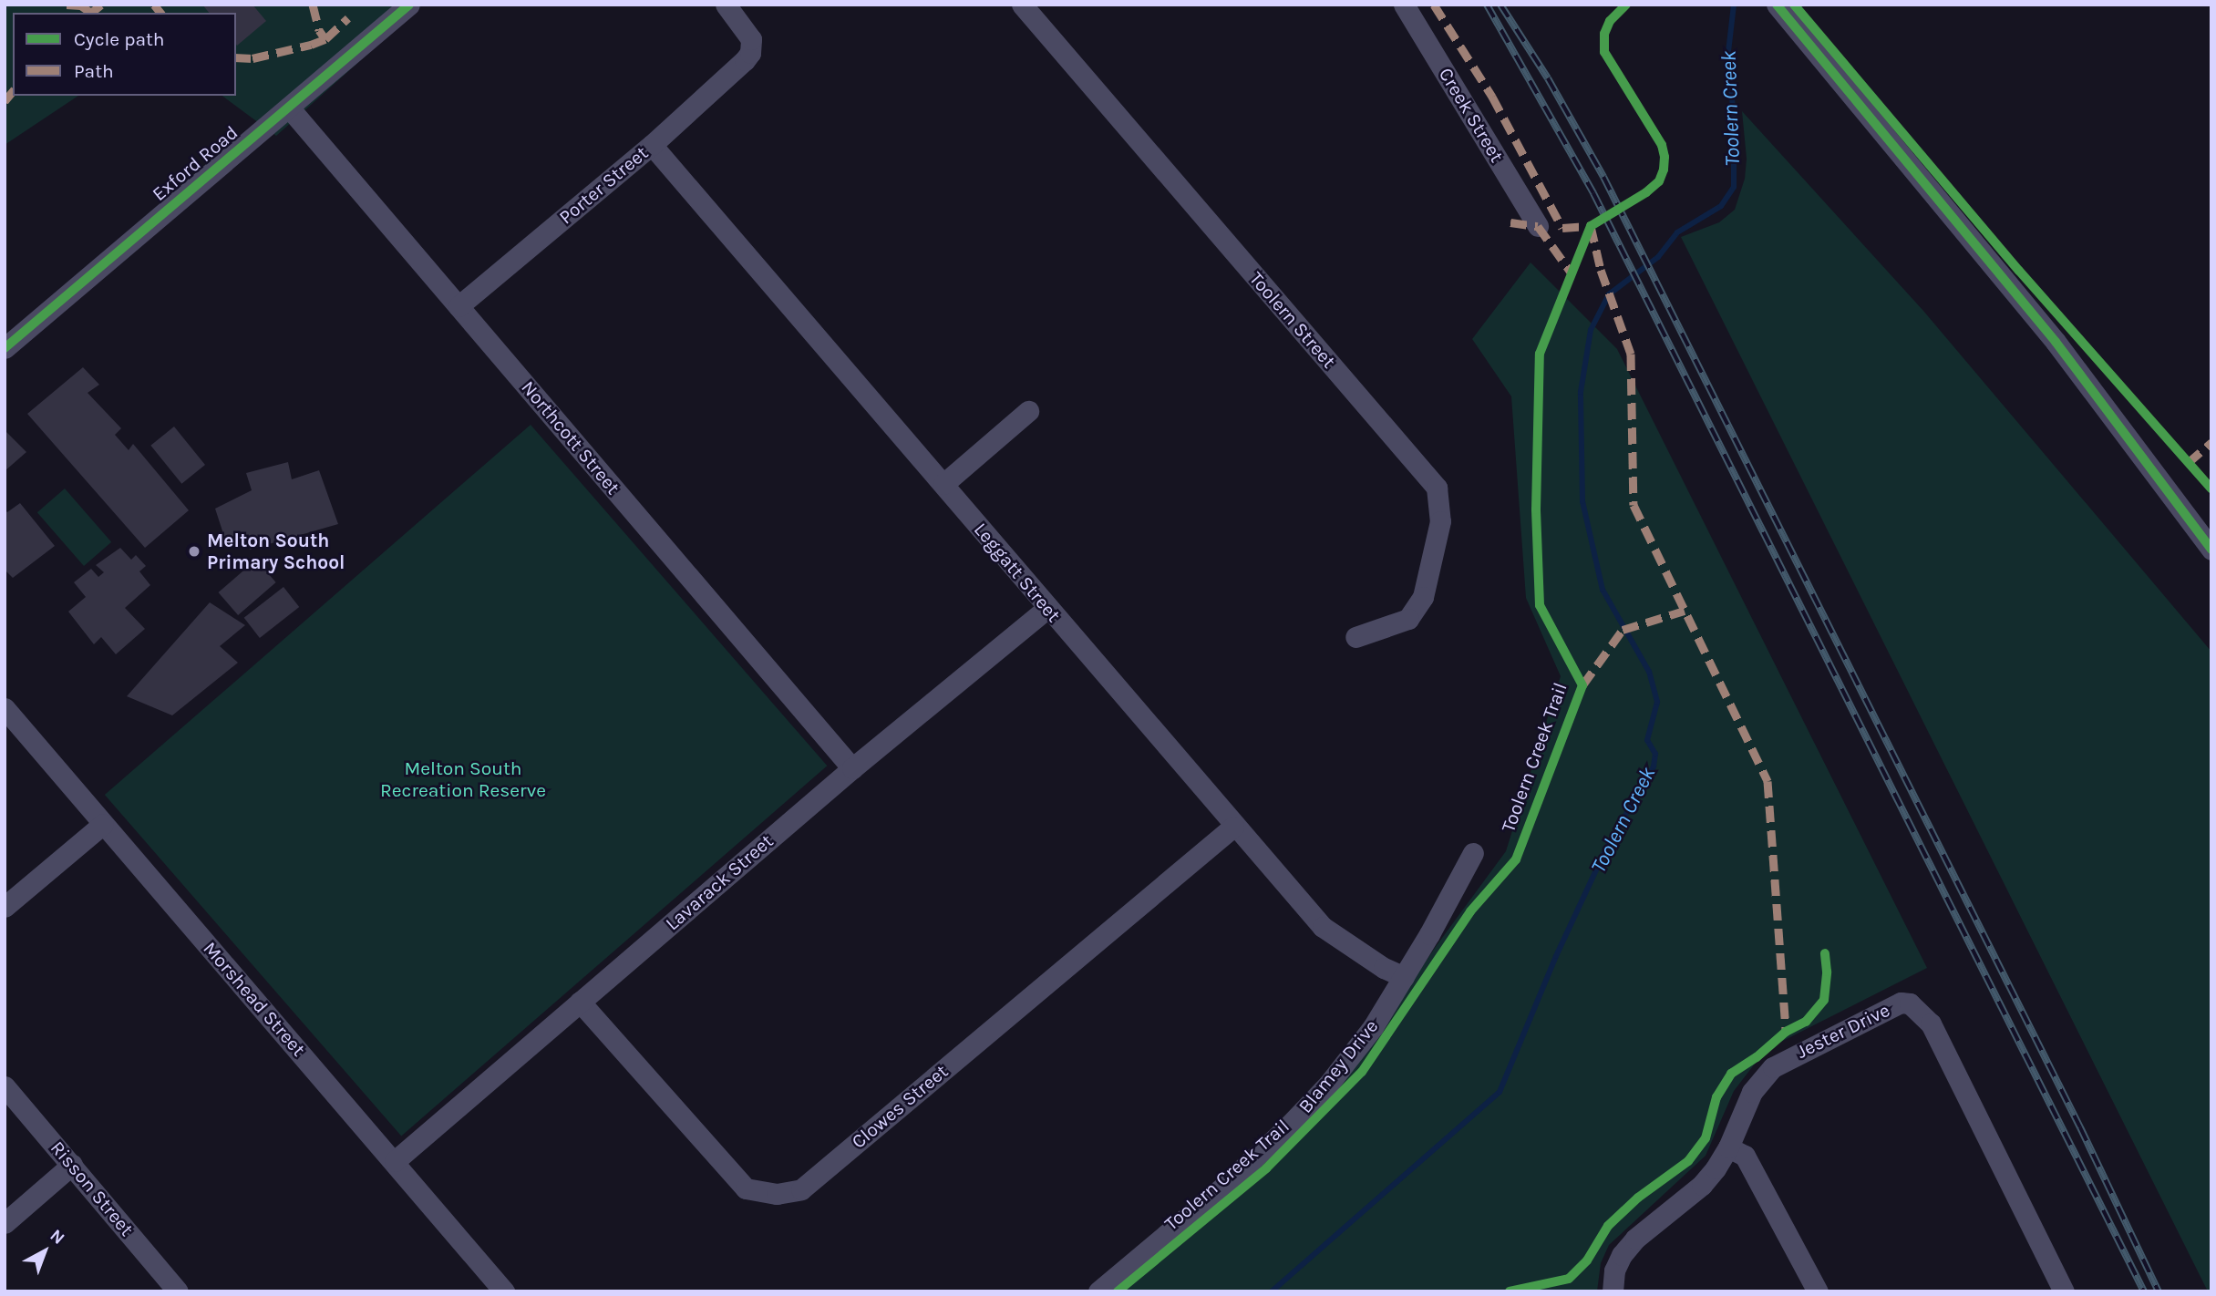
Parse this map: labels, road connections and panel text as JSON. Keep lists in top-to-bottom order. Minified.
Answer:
{"streets":{"street":["Creek Street","Exford Road","Porter Street","Toolern Street","Northcott Street","Leggatt Street","Lavarack Street","Morshead Street","Jester Drive","Blamey Drive","Clowes Street","Risson Street"],"cycle path":["Toolern Creek Trail"]},"crossings":[["Exford Road","Northcott Street"],["Porter Street","Northcott Street"],["Porter Street","Leggatt Street"],["Northcott Street","Lavarack Street"],["Leggatt Street","Lavarack Street"],["Leggatt Street","Blamey Drive"],["Leggatt Street","Clowes Street"],["Lavarack Street","Morshead Street"],["Lavarack Street","Clowes Street"]],"water":["Toolern Creek"],"parks":["Melton South Recreation Reserve"],"places":["Melton South Primary School"],"legend":["Cycle path","Path"],"north":"top right"}
